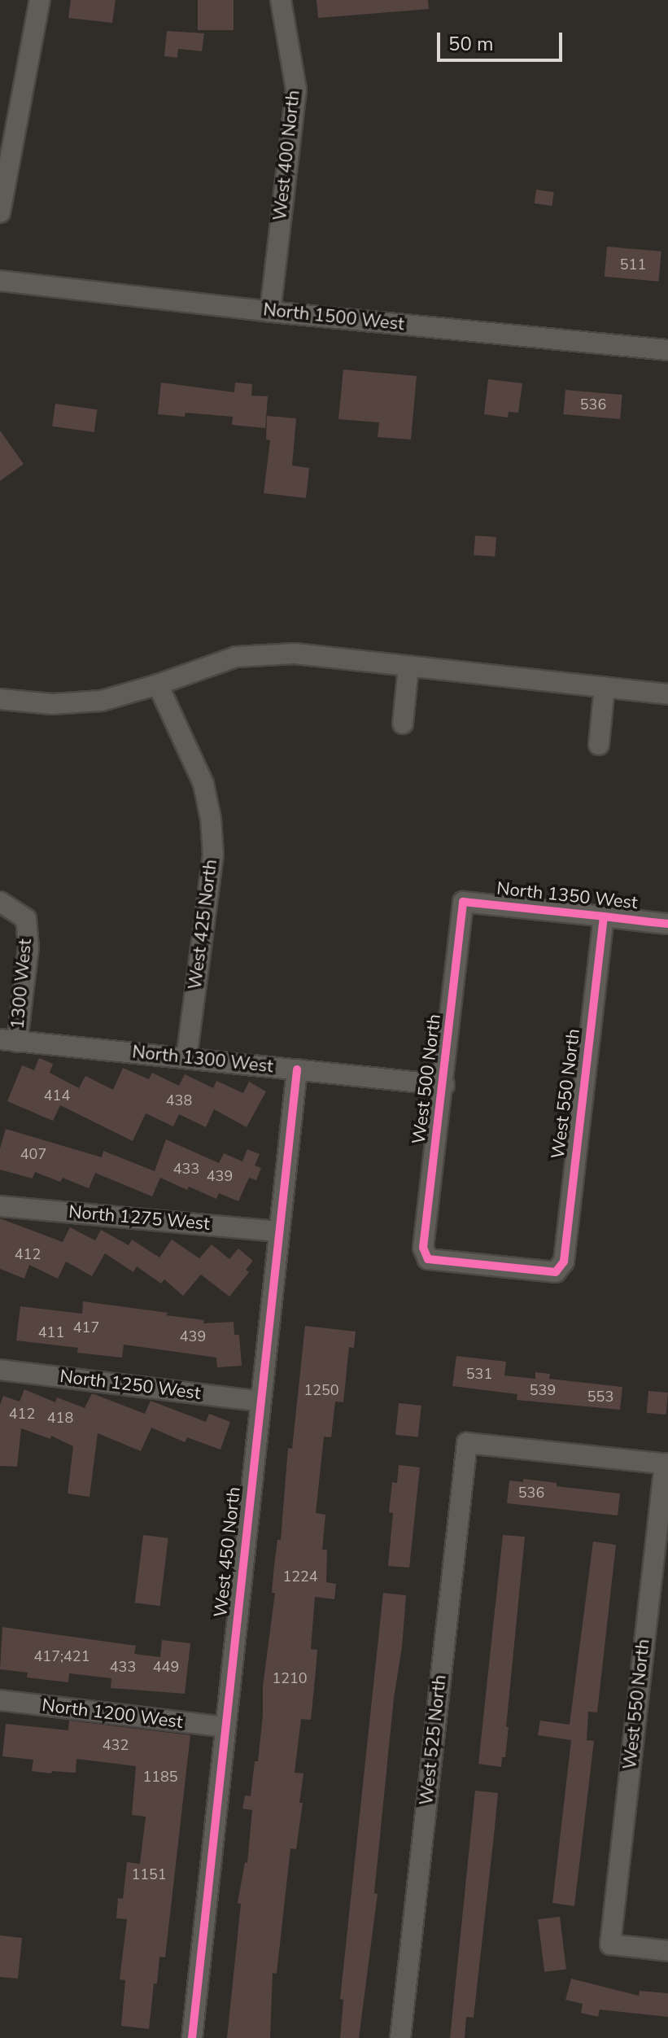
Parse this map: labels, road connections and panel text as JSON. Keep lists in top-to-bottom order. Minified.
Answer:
{"streets":{"street":["West 400 North","North 1500 West","North 1350 West","West 425 North","1300 West","North 1300 West","West 500 North","West 550 North","North 1275 West","North 1250 West","West 450 North","North 1200 West","West 525 North"]},"crossings":[["West 400 North","North 1500 West"],["North 1350 West","West 500 North"],["North 1350 West","West 550 North"],["West 425 North","North 1300 West"],["1300 West","North 1300 West"],["North 1300 West","West 500 North"],["North 1300 West","West 450 North"],["West 500 North","West 550 North"],["West 550 North","West 525 North"],["North 1275 West","West 450 North"],["North 1250 West","West 450 North"],["West 450 North","North 1200 West"]],"house_numbers":["511","536","414","438","407","433","439","412","417","411","439","531","1250","539","553","412","418","536","1224","417;421","433","449","1210","432","1185","1151"],"scale_bar":"50 m"}
